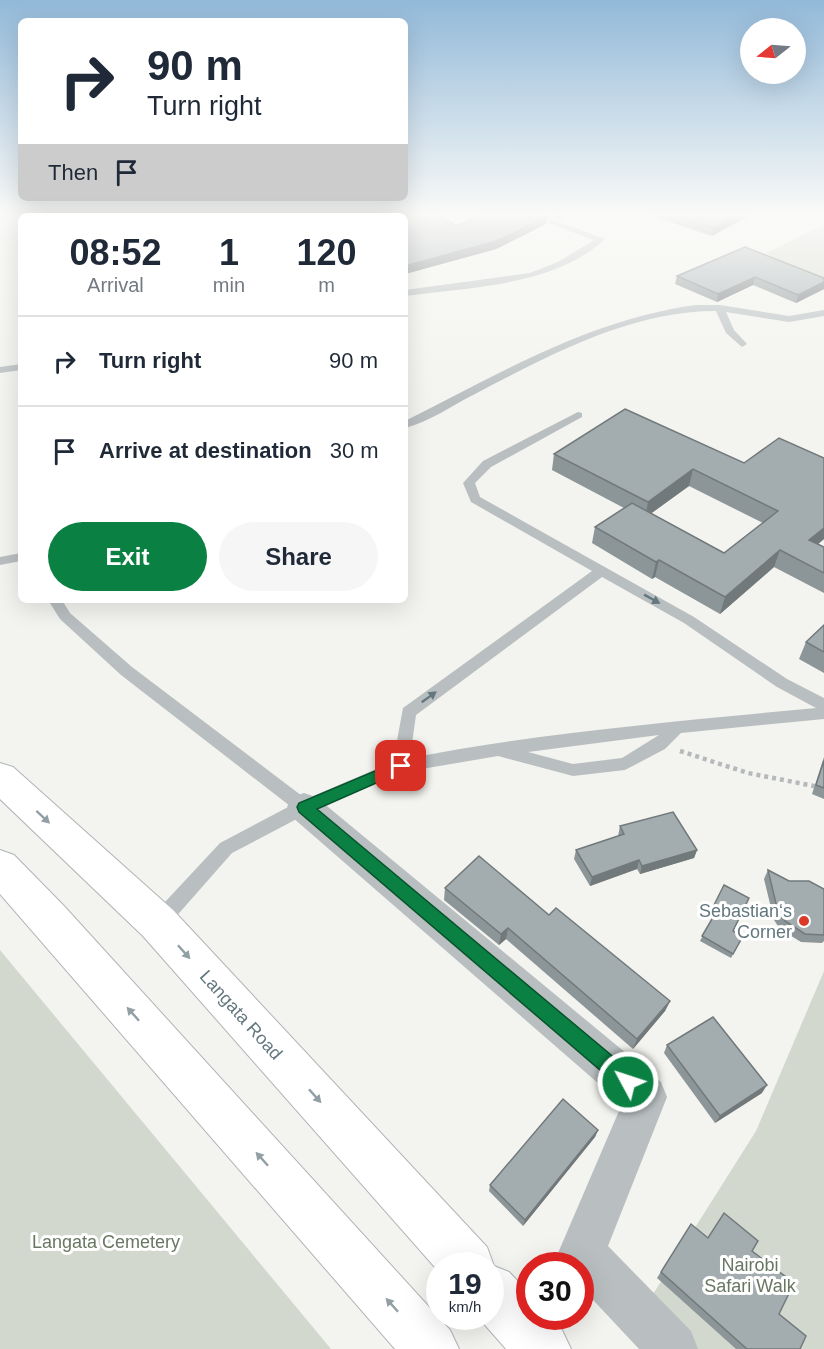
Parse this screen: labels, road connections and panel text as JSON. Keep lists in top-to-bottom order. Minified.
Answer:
{"streets":{"main road":["Langata Road"]},"parks":["Langata Cemetery","Nairobi Safari Walk"],"places":["Sebastian‘s Corner"],"north":"left","page":{"turn":["90 m","Turn right"],"then":"Then","eta":["08:52","Arrival","1","min","120","m"],"list":[{"name":"Turn right","value":"90 m"},{"name":"Arrive at destination","value":"30 m"}],"buttons":["Exit","Share"],"speed":"19 km/h","limit":"30"}}
